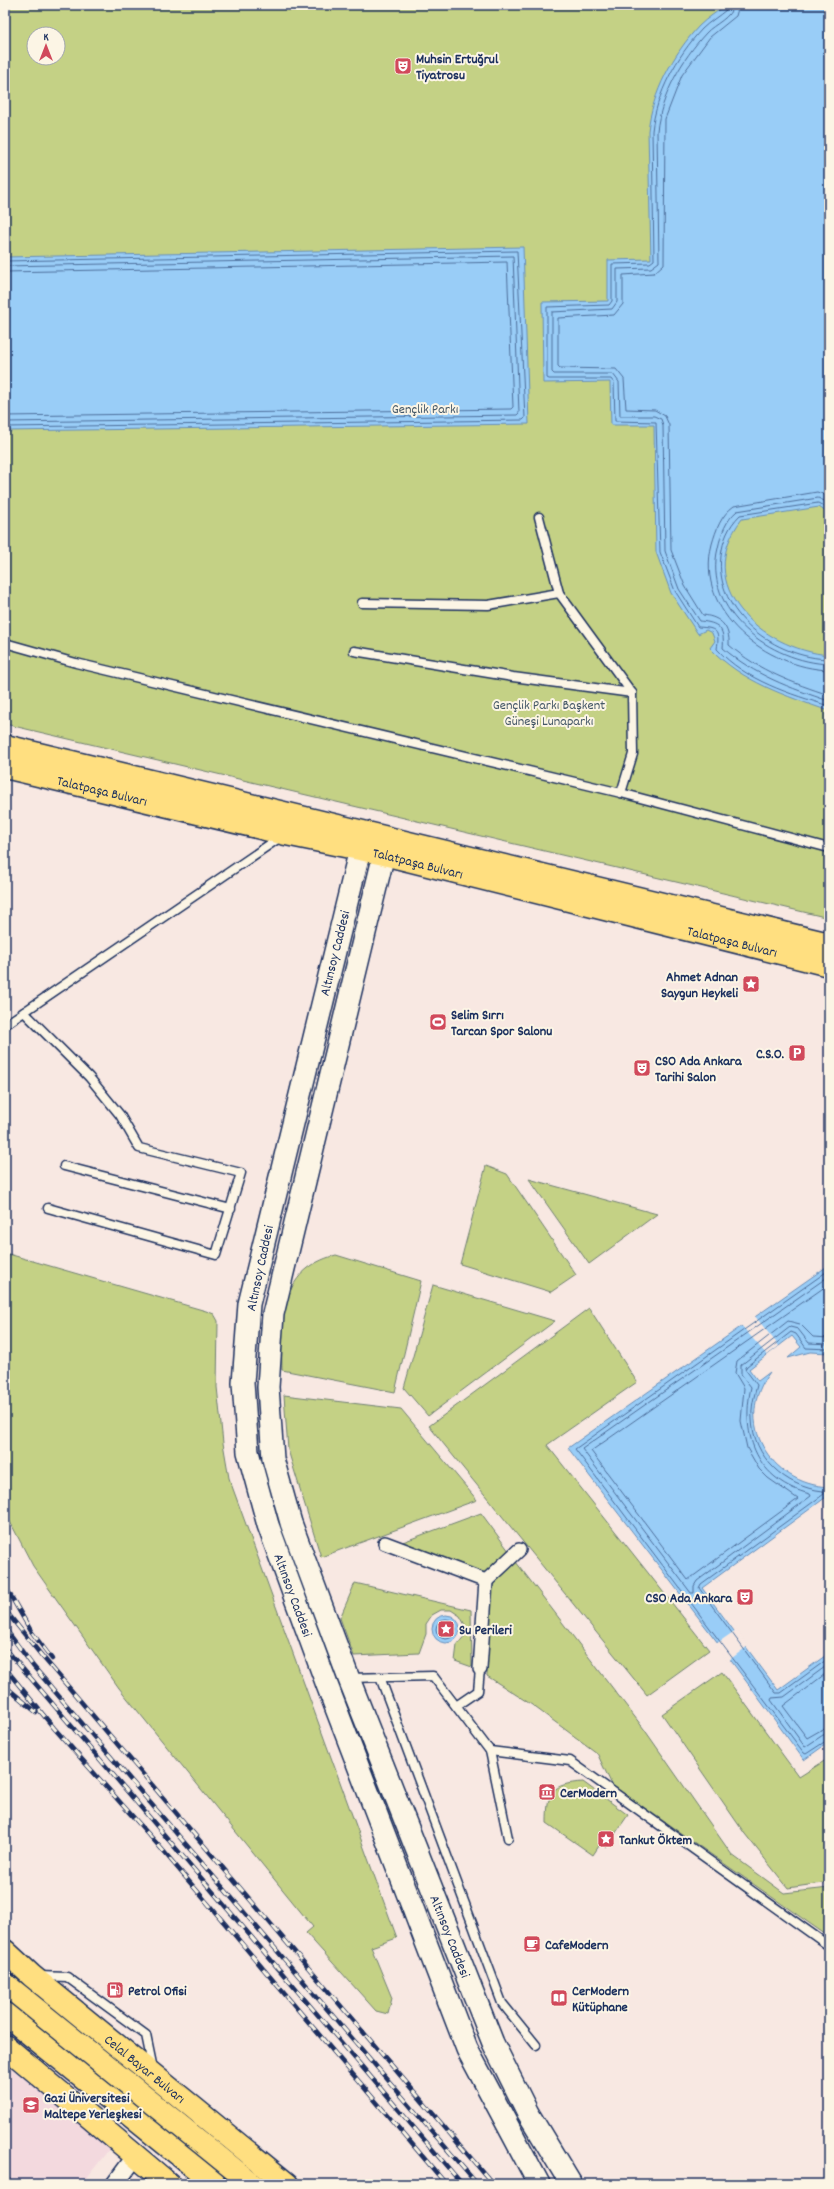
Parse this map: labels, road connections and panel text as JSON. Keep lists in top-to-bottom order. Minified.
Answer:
{"streets":{"main road":["Talatpaşa Bulvarı","Celal Bayar Bulvarı"],"street":["Altınsoy Caddesi"]},"crossings":[["Talatpaşa Bulvarı","Altınsoy Caddesi"]],"parks":["Gençlik Parkı","Gençlik Parkı Başkent Güneşi Lunaparkı"],"places":{"theatre":["Muhsin Ertuğrul Tiyatrosu","CSO Ada Ankara Tarihi Salon","CSO Ada Ankara"],"place":["Ahmet Adnan Saygun Heykeli","Su Perileri","Tankut Öktem"],"sports":["Selim Sırrı Tarcan Spor Salonu"],"parking":["C.S.O."],"museum":["CerModern"],"cafe":["CafeModern"],"fuel station":["Petrol Ofisi"],"library":["CerModern Kütüphane"],"school or university":["Gazi Üniversitesi Maltepe Yerleşkesi"]},"north":"top"}
